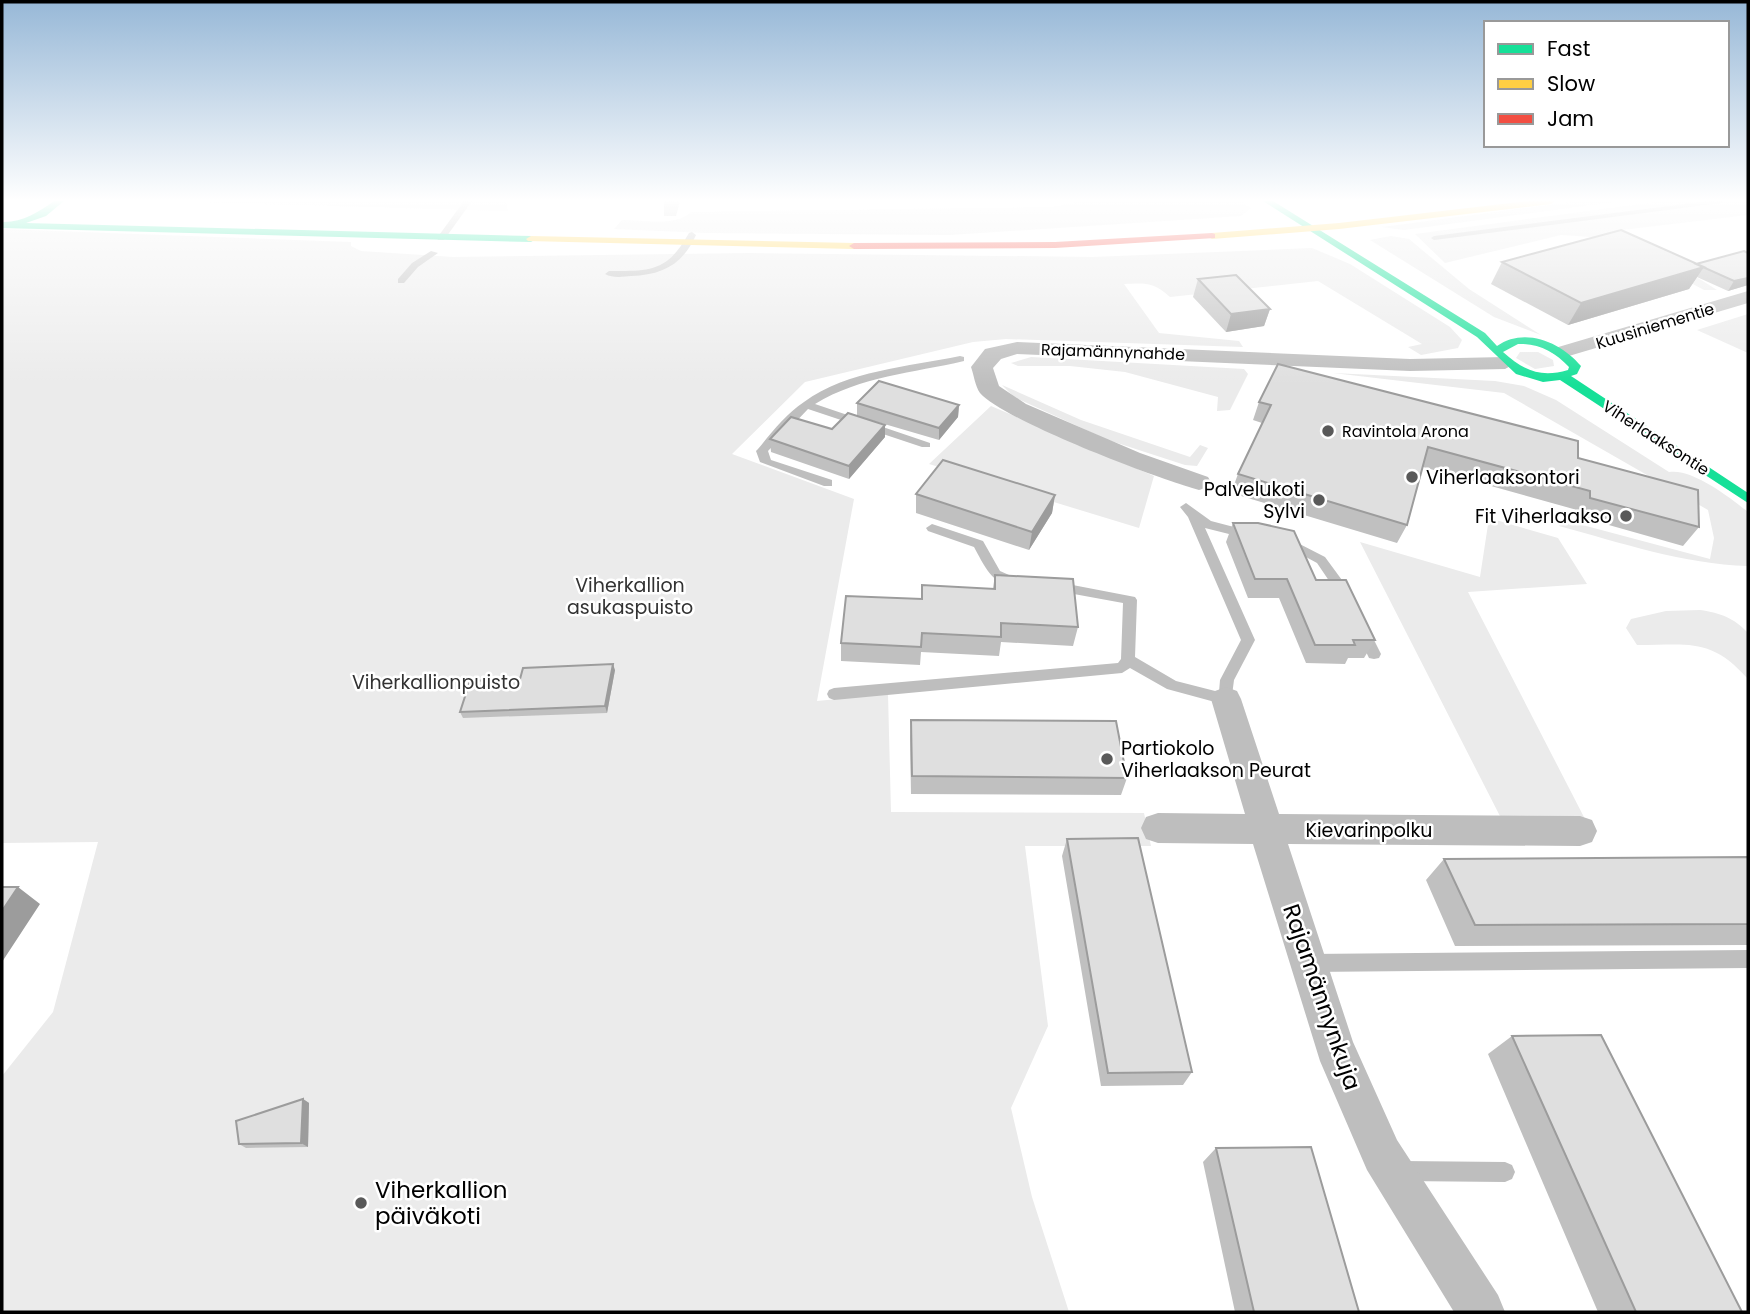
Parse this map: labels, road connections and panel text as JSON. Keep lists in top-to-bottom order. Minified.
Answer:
{"streets":{"main road":["Viherlaaksontie"],"street":["Kuusiniementie","Rajamännynahde","Kievarinpolku","Rajamännynkuja"]},"crossings":[["Kievarinpolku","Rajamännynkuja"]],"parks":["Viherkallion asukaspuisto","Viherkallionpuisto"],"places":["Ravintola Arona","Viherlaaksontori","Palvelukoti Sylvi","Fit Viherlaakso","Partiokolo Viherlaakson Peurat","Viherkallion päiväkoti"],"legend":["Fast","Slow","Jam"]}
